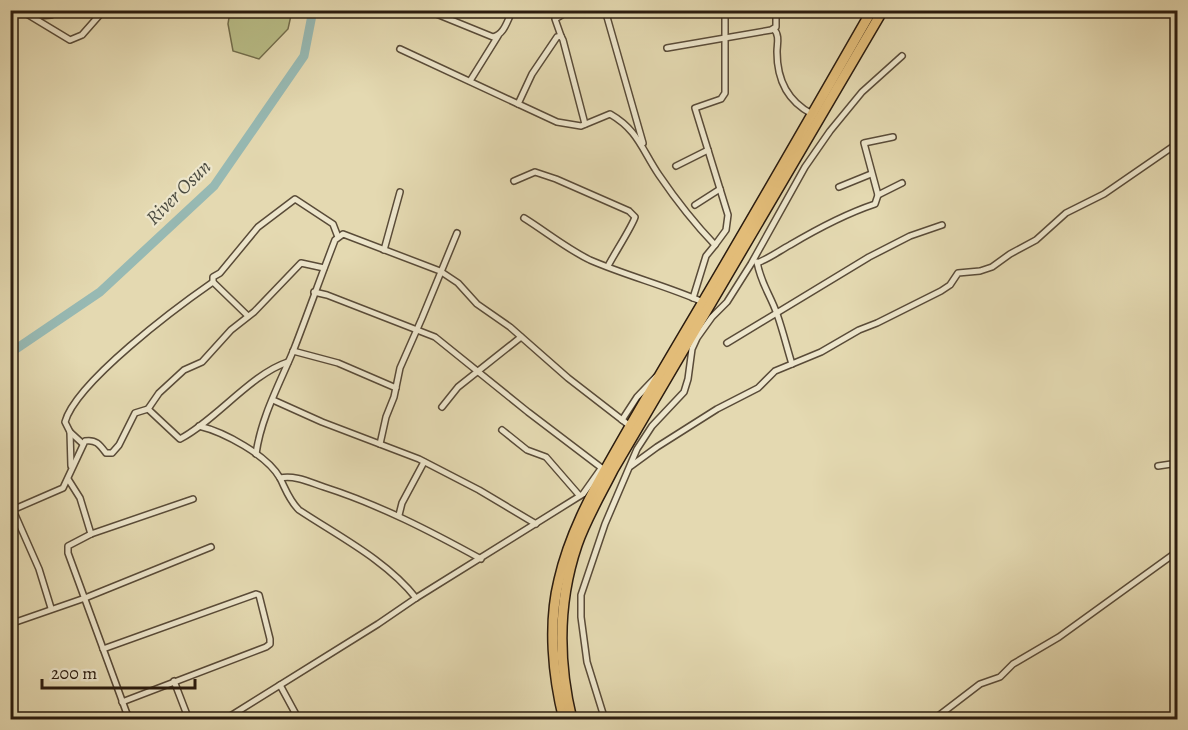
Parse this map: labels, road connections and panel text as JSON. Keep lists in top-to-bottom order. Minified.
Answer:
{"water":["River Osun"],"scale_bar":"200 m"}
